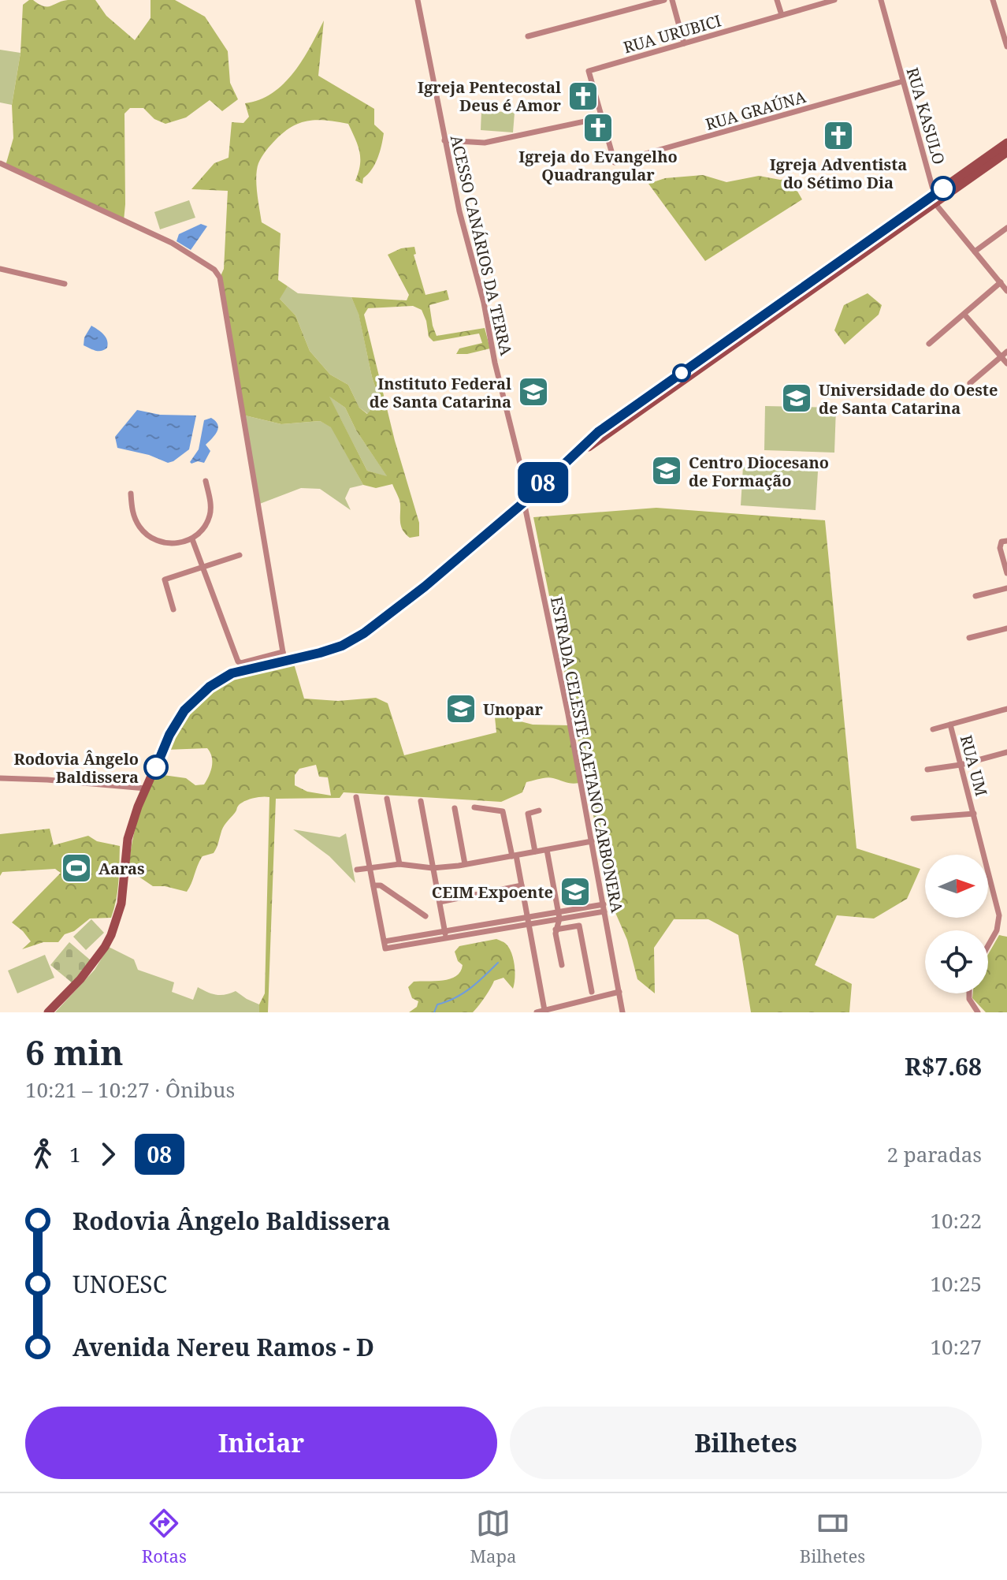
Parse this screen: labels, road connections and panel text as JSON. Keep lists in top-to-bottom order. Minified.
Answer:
{"streets":{"street":["RUA URUBICI","RUA GRAÚNA","RUA KASULO","ACESSO CANÁRIOS DA TERRA","ESTRADA CELESTE CAETANO CARBONERA","RUA UM"]},"crossings":[["RUA URUBICI","RUA GRAÚNA"],["RUA GRAÚNA","RUA KASULO"]],"places":{"church":["Igreja Pentecostal Deus é Amor","Igreja do Evangelho Quadrangular","Igreja Adventista do Sétimo Dia"],"school or university":["Instituto Federal de Santa Catarina","Universidade do Oeste de Santa Catarina","Centro Diocesano de Formação","Unopar","CEIM Expoente"],"other":["Rodovia Ângelo Baldissera"],"sports":["Aaras"]},"lines":["bus line 08"],"north":"right","page":{"on_map":"08","heading":["6 min","10:21 – 10:27 · Ônibus","R$7.68"],"legs":["1","08","2 paradas"],"list":[{"name":"Rodovia Ângelo Baldissera","value":"10:22"},{"name":"UNOESC","value":"10:25"},{"name":"Avenida Nereu Ramos - D","value":"10:27"}],"buttons":["Iniciar","Bilhetes"],"tabs":["Rotas","Mapa","Bilhetes"]}}
